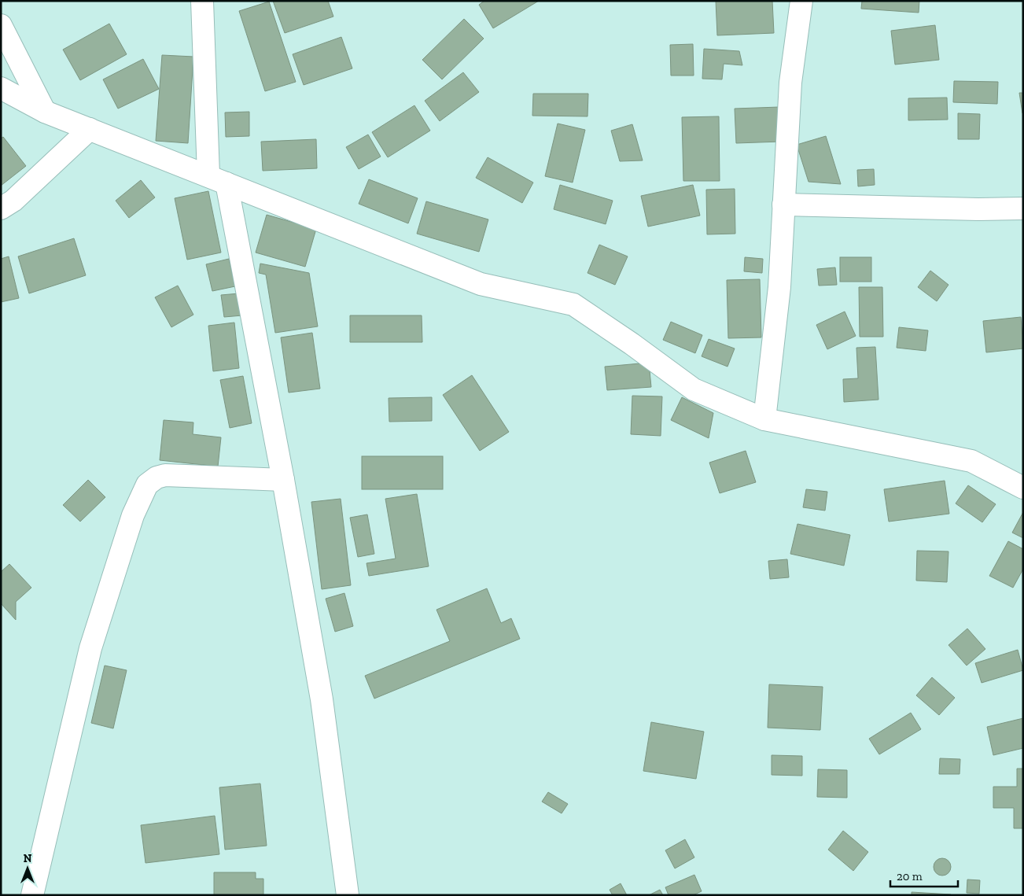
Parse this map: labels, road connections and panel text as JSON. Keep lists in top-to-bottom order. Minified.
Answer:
{"scale_bar":"20 m","north":"top"}
